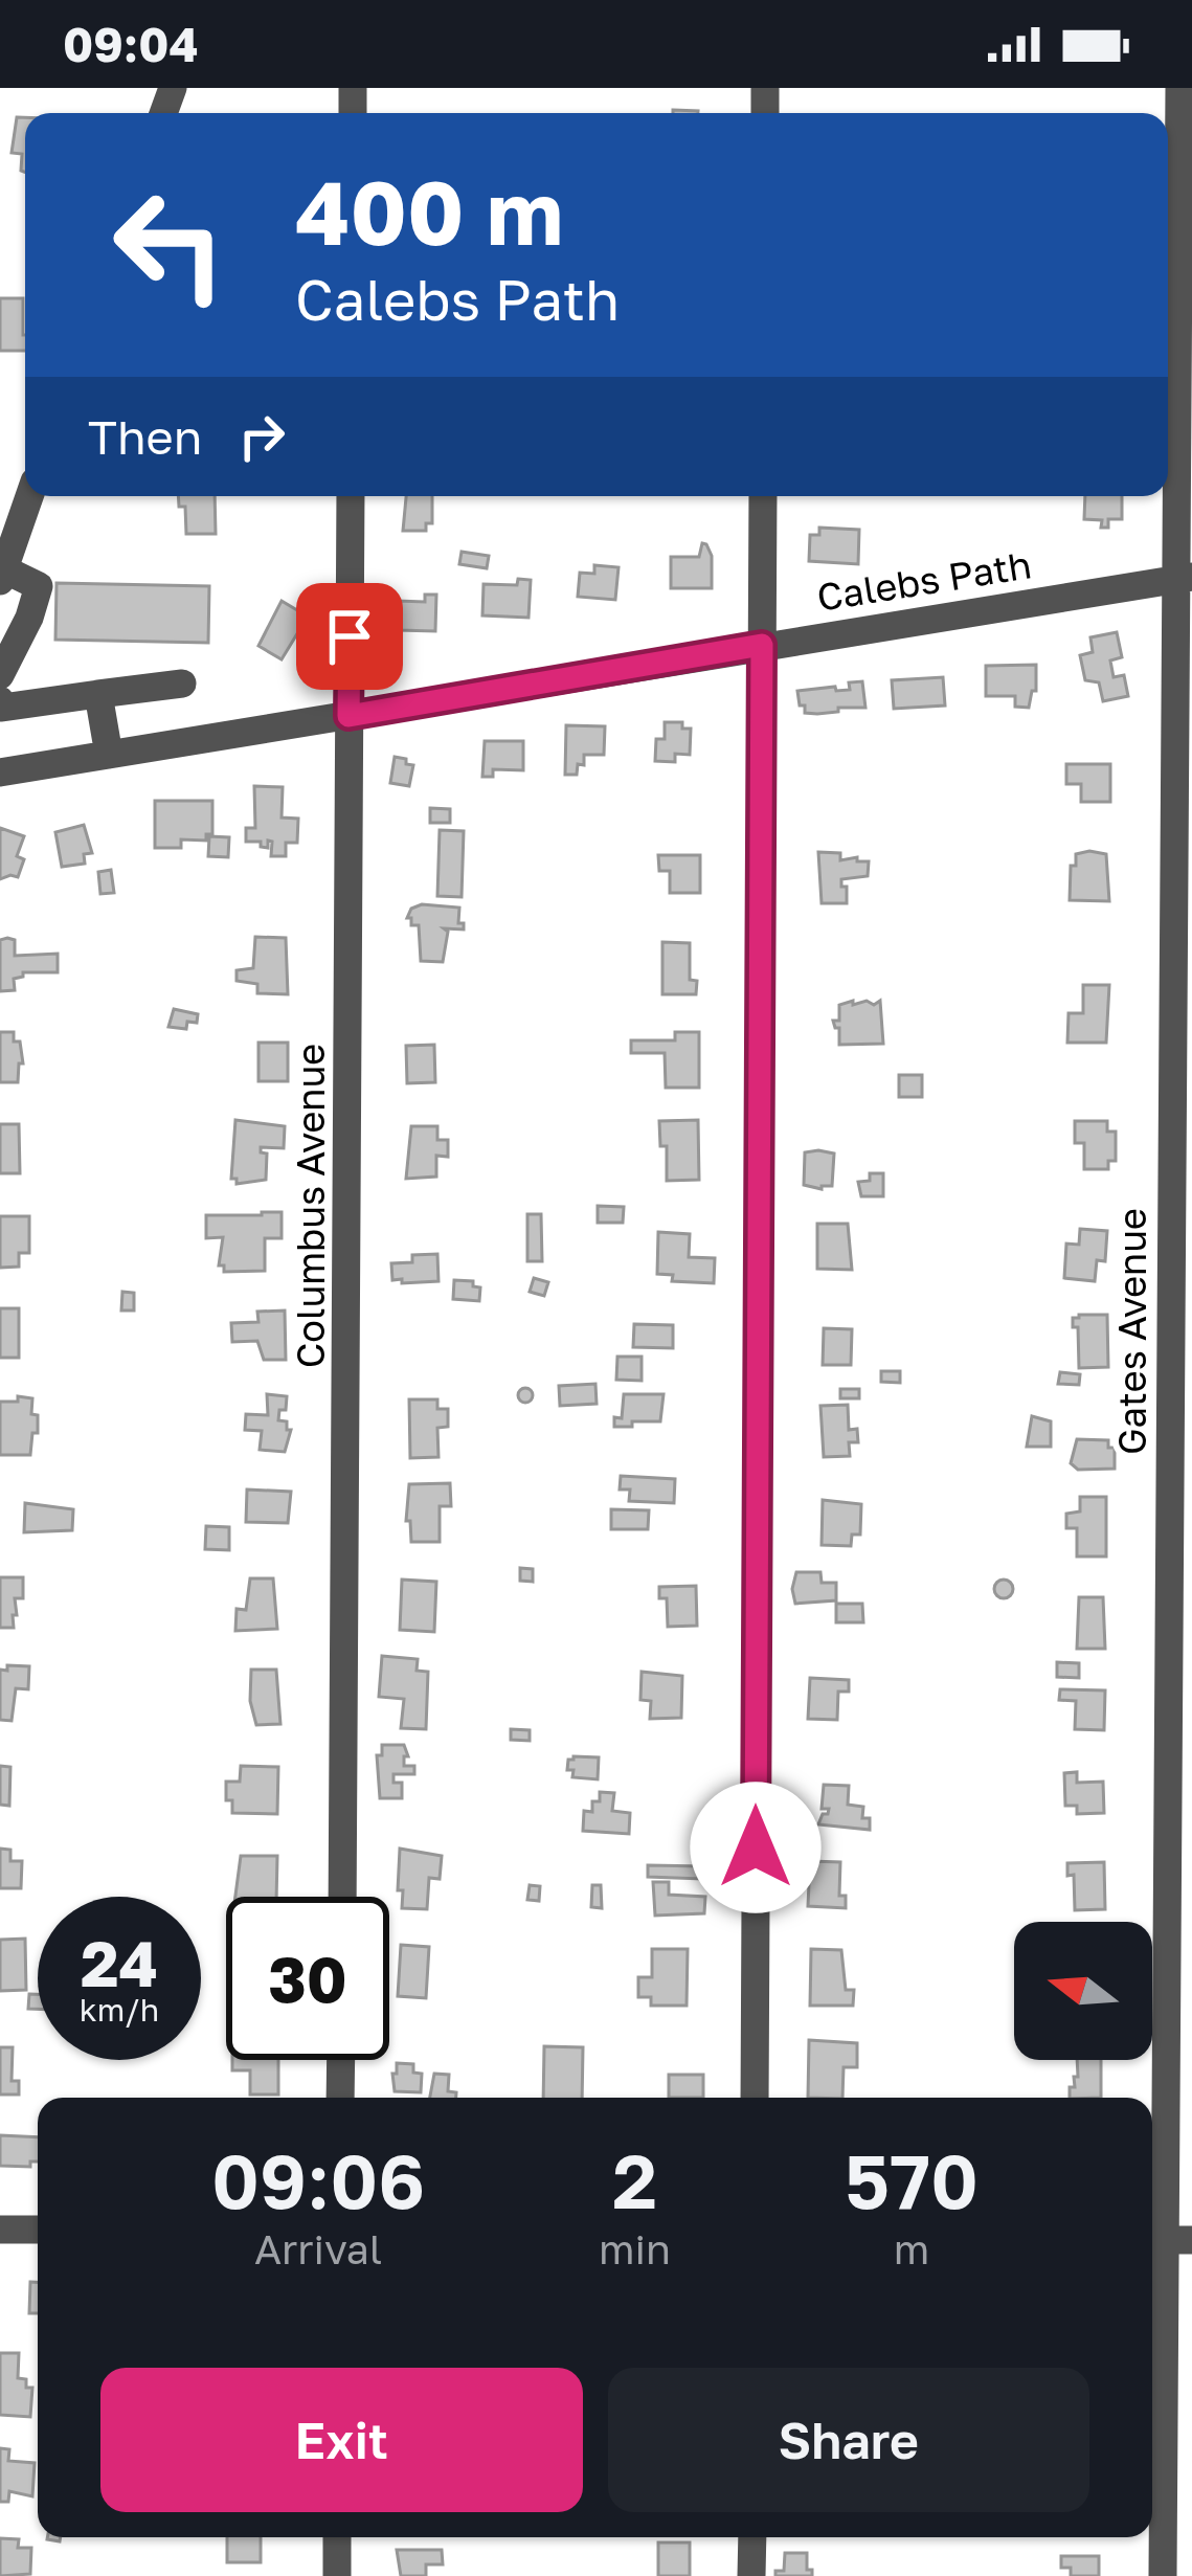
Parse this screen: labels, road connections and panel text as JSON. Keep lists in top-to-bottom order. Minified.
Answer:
{"streets":{"street":["Calebs Path","Columbus Avenue","Gates Avenue"]},"crossings":[["Calebs Path","Columbus Avenue"],["Calebs Path","Gates Avenue"]],"north":"left","page":{"status":"09:04","turn":["400 m","Calebs Path"],"then":"Then","speed":"24 km/h","limit":"30","eta":["09:06","Arrival","2","min","570","m"],"buttons":["Exit","Share"]}}
